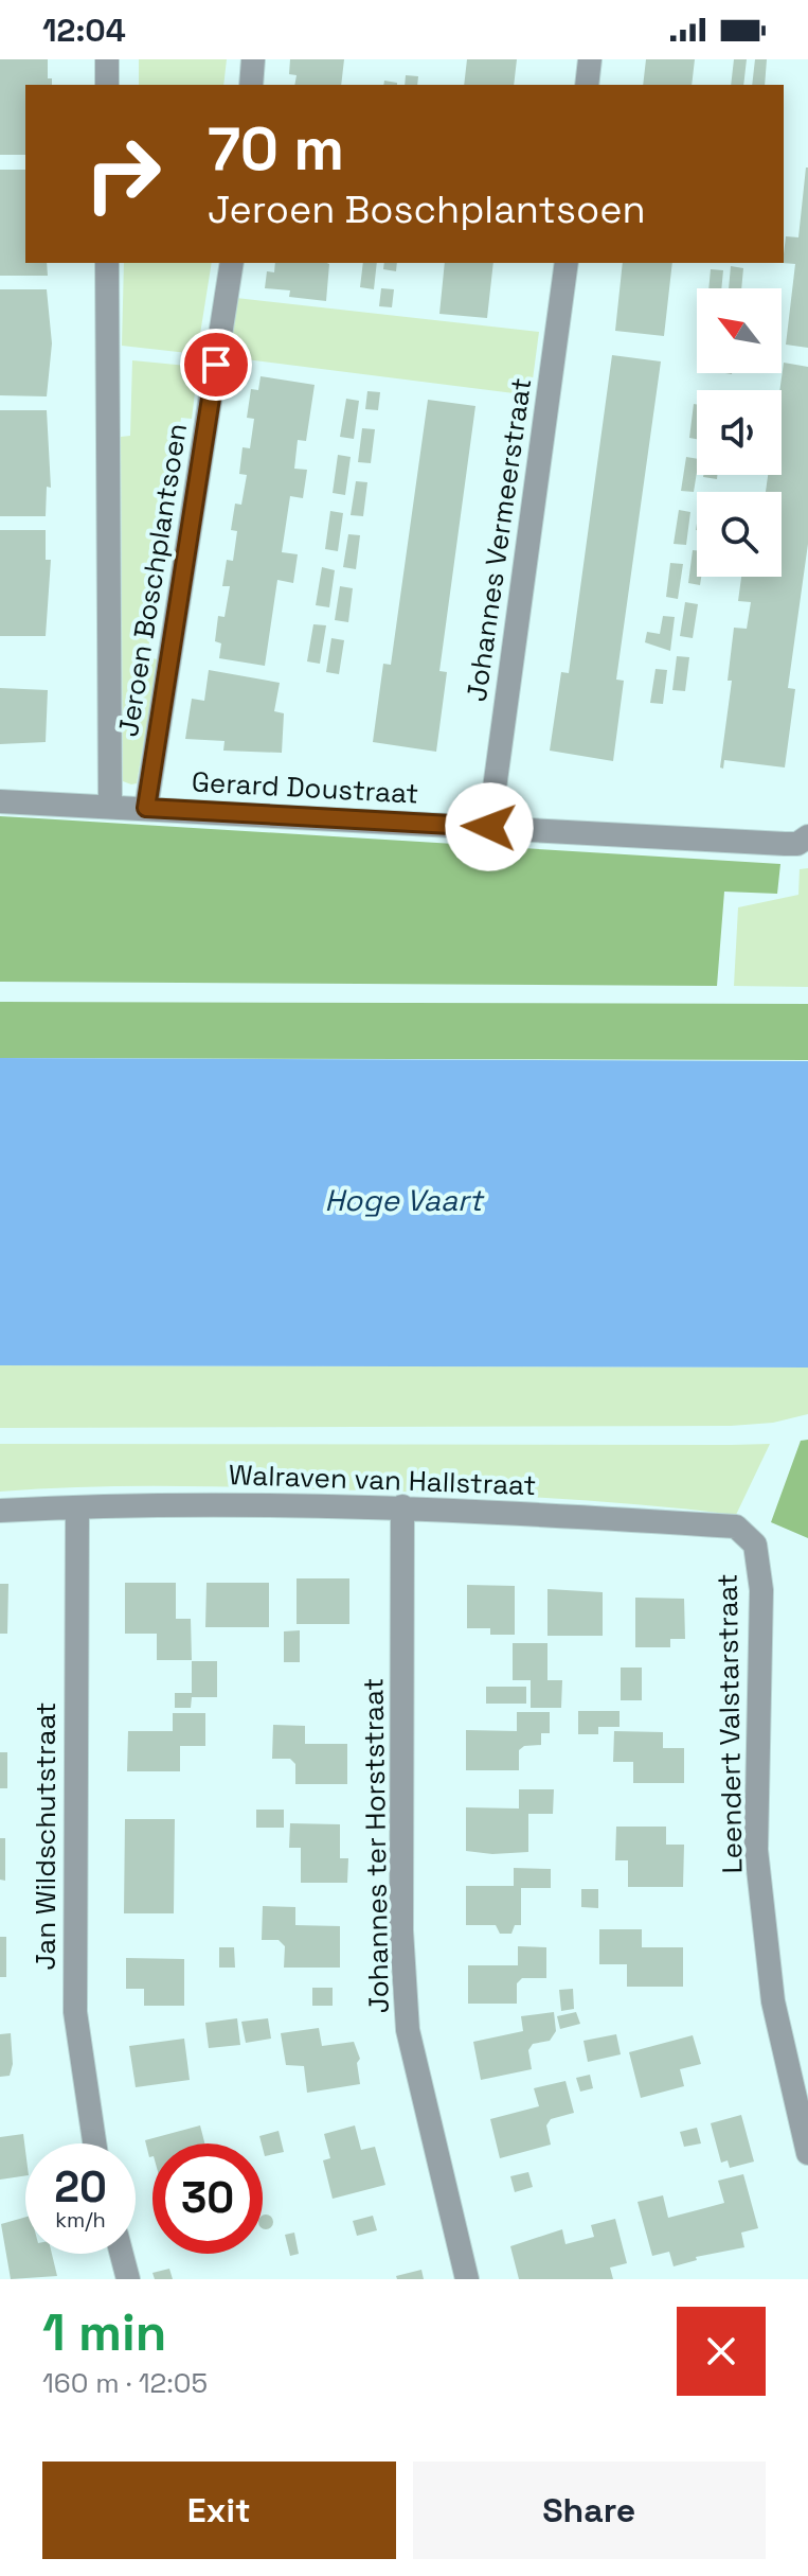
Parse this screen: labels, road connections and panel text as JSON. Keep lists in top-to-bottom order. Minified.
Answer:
{"streets":{"street":["Johannes Vermeerstraat","Jeroen Boschplantsoen","Gerard Doustraat","Walraven van Hallstraat","Leendert Valstarstraat","Jan Wildschutstraat","Johannes ter Horststraat"]},"crossings":[["Johannes Vermeerstraat","Gerard Doustraat"],["Jeroen Boschplantsoen","Gerard Doustraat"],["Walraven van Hallstraat","Leendert Valstarstraat"],["Walraven van Hallstraat","Jan Wildschutstraat"],["Walraven van Hallstraat","Johannes ter Horststraat"]],"water":["Hoge Vaart"],"north":"top left","page":{"status":"12:04","turn":["70 m","Jeroen Boschplantsoen"],"speed":"20 km/h","limit":"30","heading":["1 min","160 m · 12:05"],"buttons":["Exit","Share"]}}
